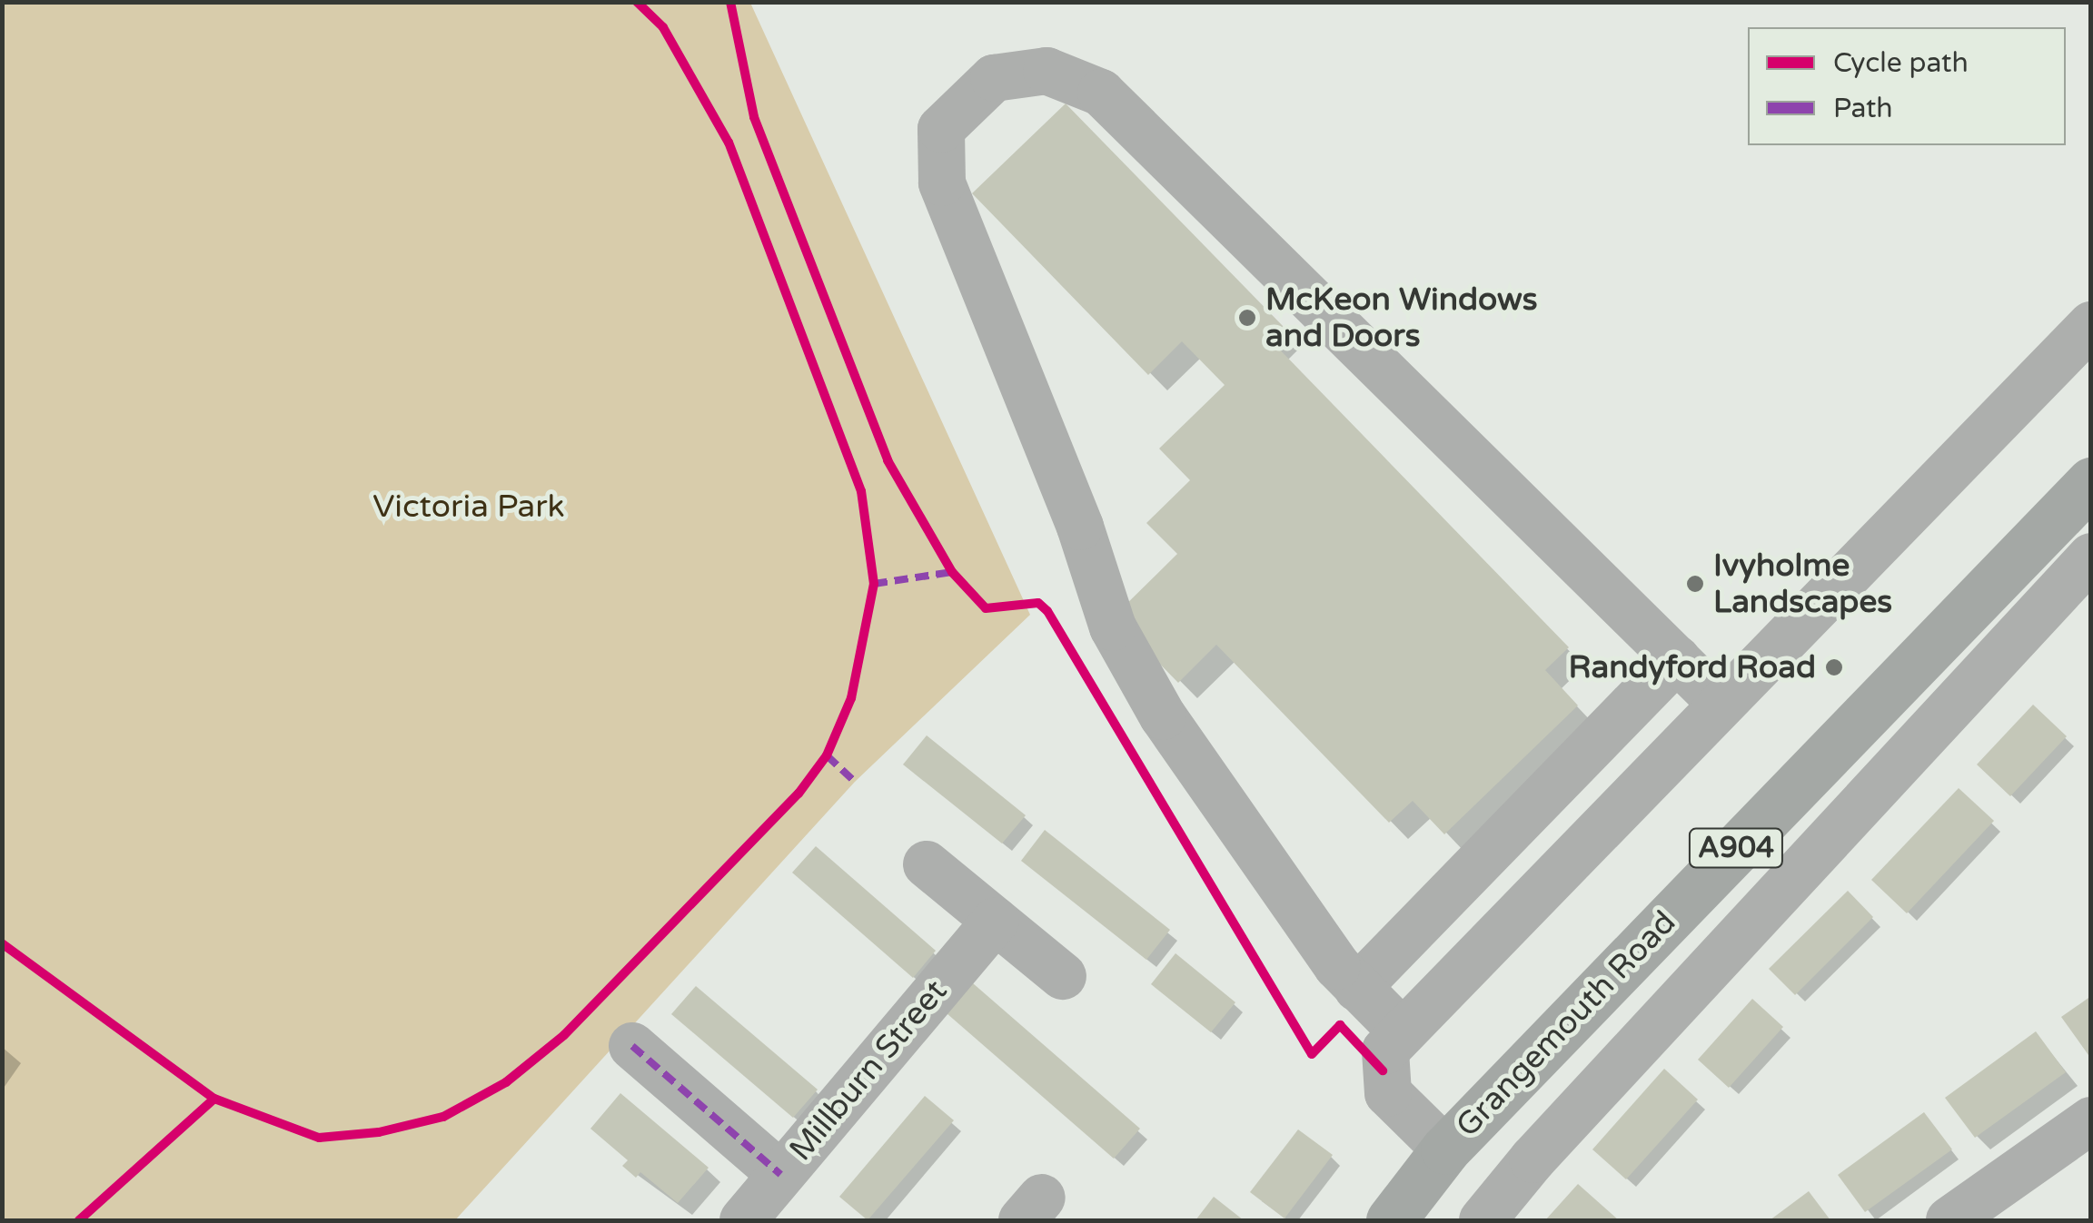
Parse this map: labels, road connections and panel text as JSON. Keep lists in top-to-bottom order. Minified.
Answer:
{"streets":{"main road":["A904","Grangemouth Road"],"street":["Millburn Street"]},"parks":["Victoria Park"],"places":["McKeon Windows and Doors","Ivyholme Landscapes","Randyford Road"],"legend":["Cycle path","Path"]}
